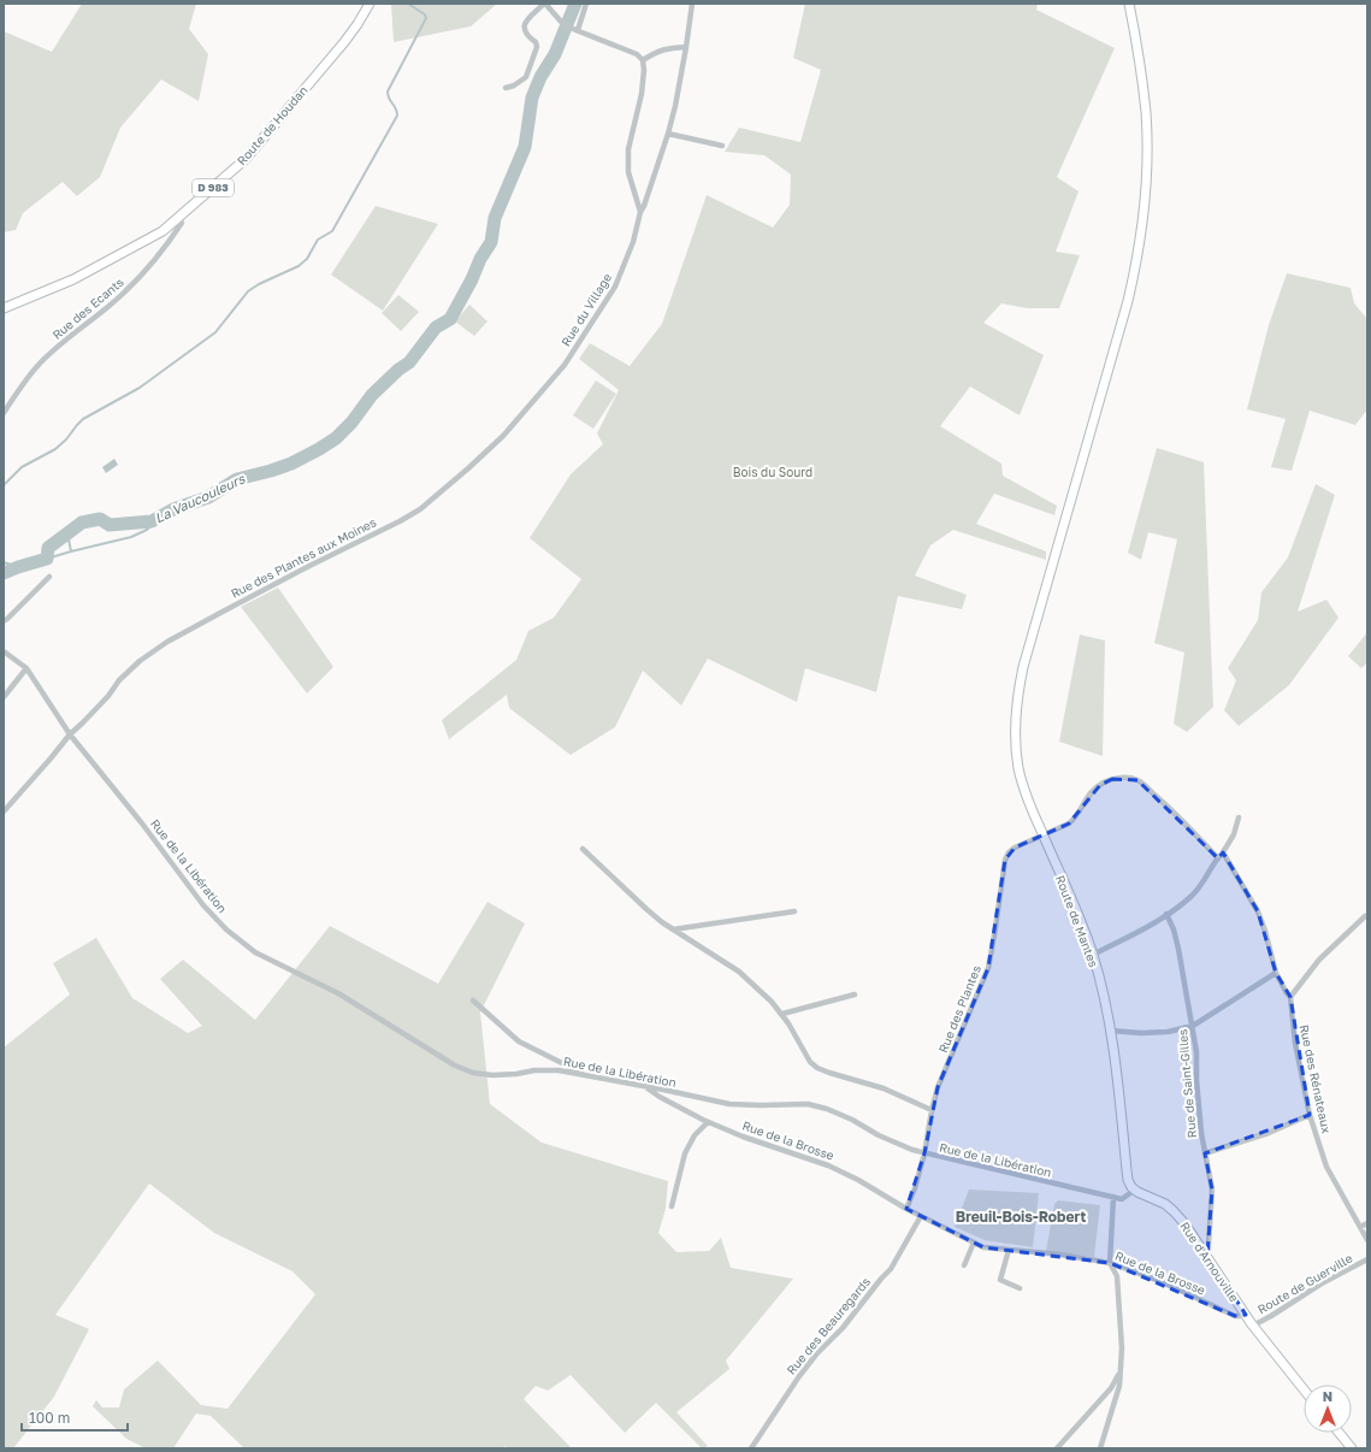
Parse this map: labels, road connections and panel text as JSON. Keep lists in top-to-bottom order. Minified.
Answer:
{"streets":{"main road":["Route de Houdan","D 983","Route de Mantes","Rue d'Arnouville"],"street":["Rue des Ecants","Rue du Village","Rue des Plantes aux Moines","Rue de la Libération","Rue des Plantes","Rue des Rénateaux","Rue de Saint-Gilles","Rue de la Brosse","Route de Guerville","Rue des Beauregards"]},"crossings":[["Route de Houdan","Rue des Ecants"],["Rue du Village","Rue des Plantes aux Moines"],["Rue des Plantes aux Moines","Rue de la Libération"],["Rue de la Libération","Route de Mantes"],["Rue de la Libération","Rue des Plantes"],["Rue de la Libération","Rue de la Brosse"],["Rue de la Libération","Rue d'Arnouville"],["Route de Mantes","Rue des Plantes"],["Route de Mantes","Rue d'Arnouville"],["Rue des Plantes","Rue de la Brosse"],["Rue de Saint-Gilles","Rue d'Arnouville"],["Rue de la Brosse","Rue d'Arnouville"],["Rue de la Brosse","Rue des Beauregards"],["Rue d'Arnouville","Route de Guerville"]],"districts":["Breuil-Bois-Robert"],"water":["La Vaucouleurs"],"parks":["Bois du Sourd"],"scale_bar":"100 m","north":"top"}
